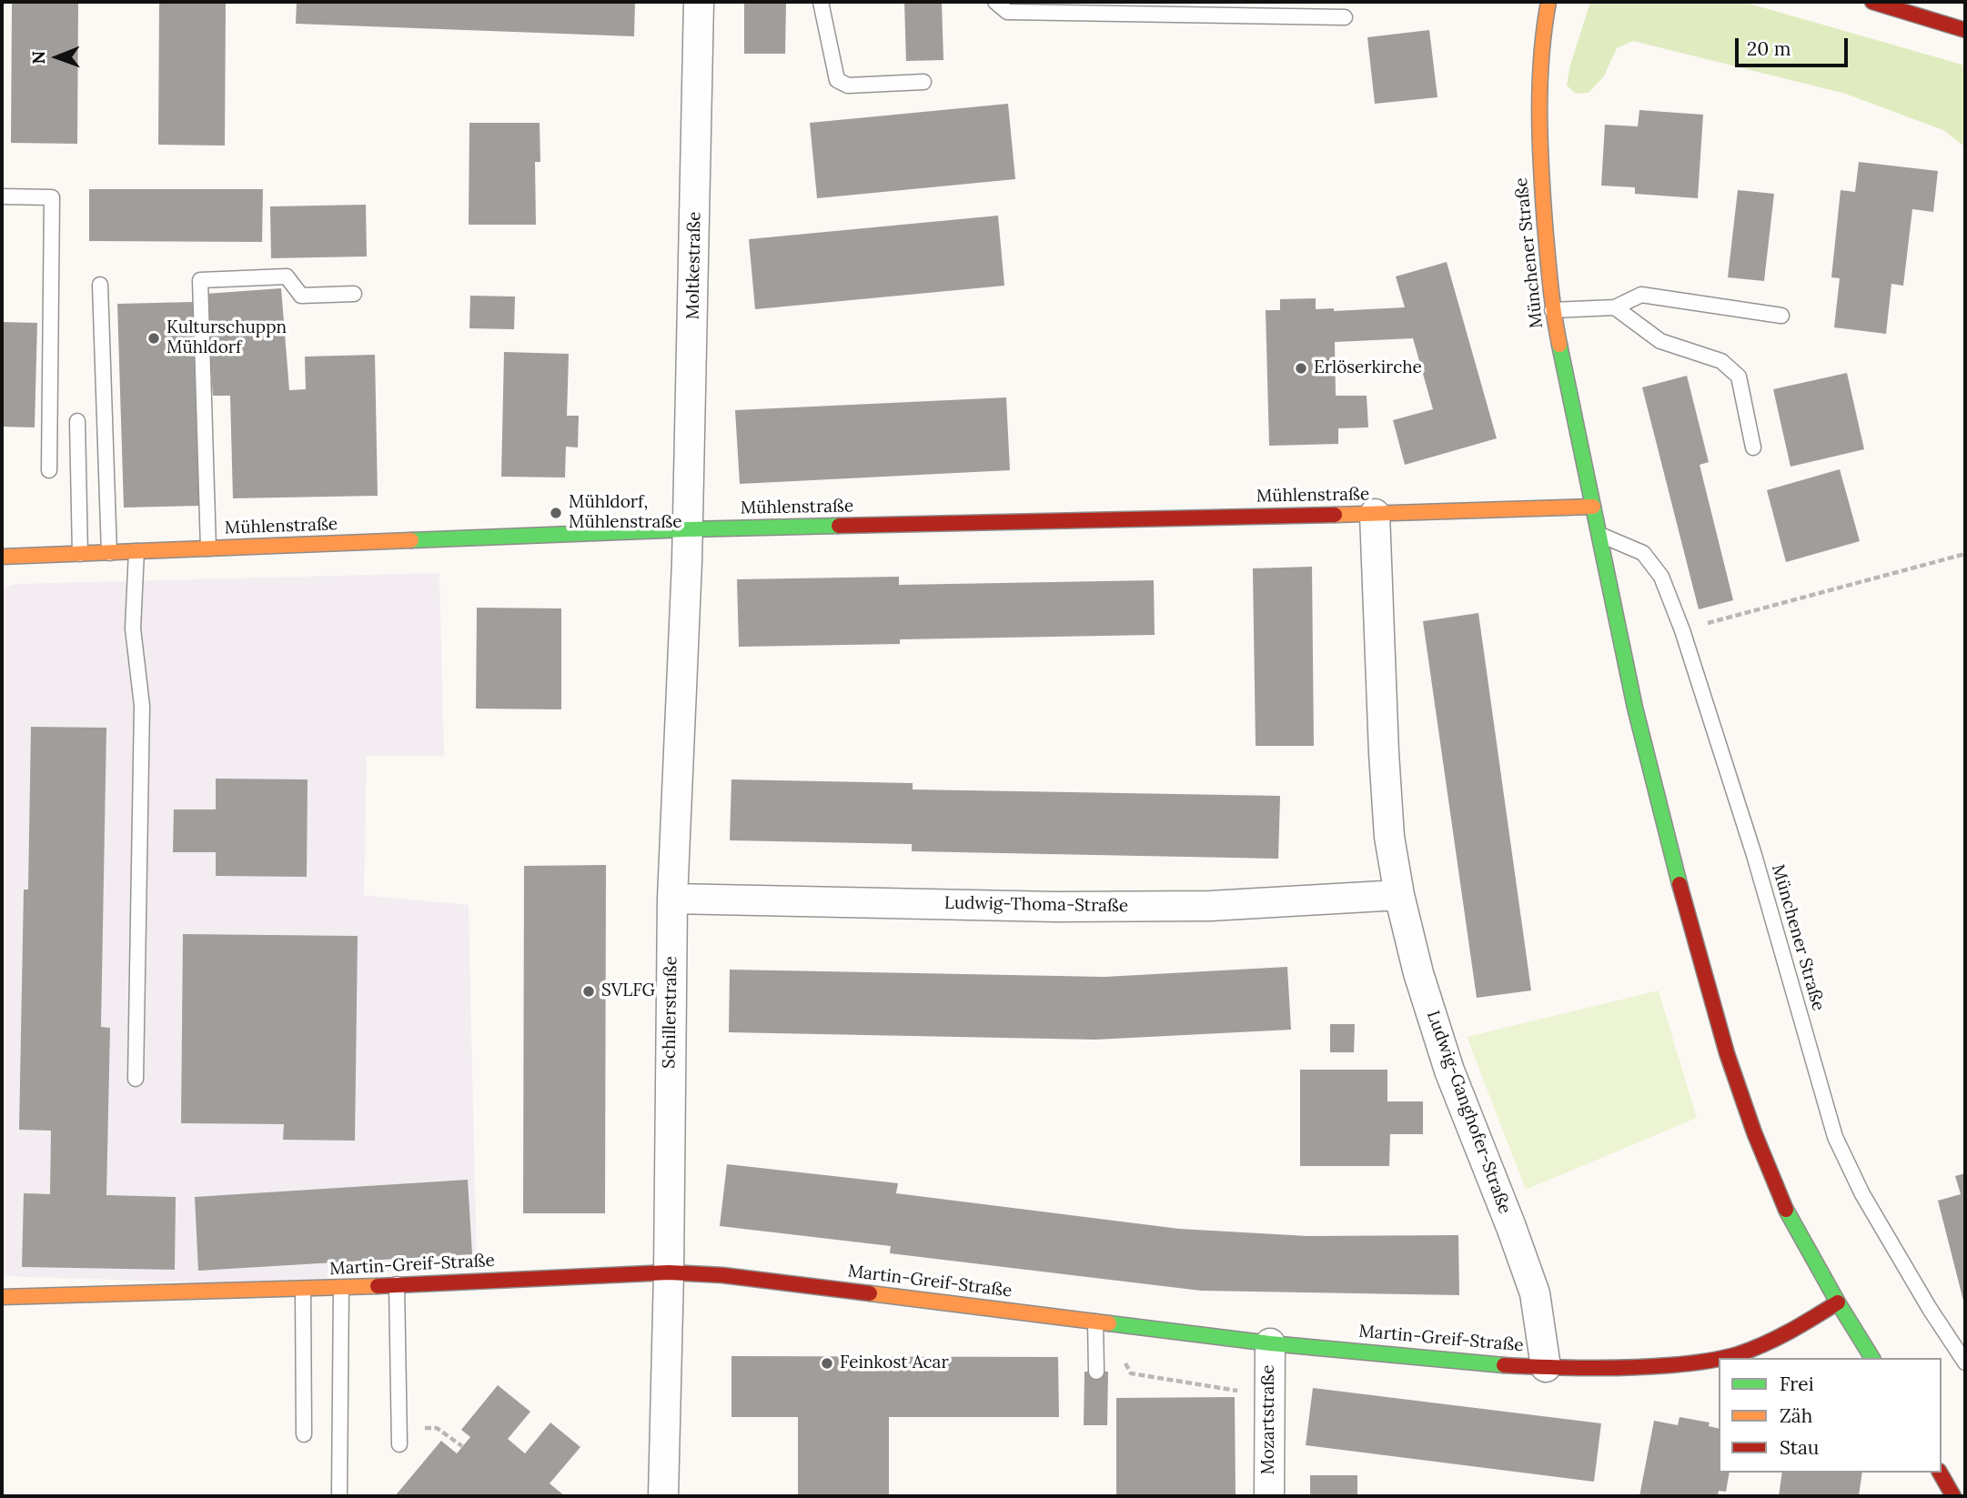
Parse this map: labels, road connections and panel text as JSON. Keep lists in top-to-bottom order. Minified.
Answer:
{"streets":{"street":["Münchener Straße","Moltkestraße","Mühlenstraße","Ludwig-Thoma-Straße","Schillerstraße","Ludwig-Ganghofer-Straße","Martin-Greif-Straße","Mozartstraße"]},"crossings":[["Münchener Straße","Mühlenstraße"],["Münchener Straße","Martin-Greif-Straße"],["Moltkestraße","Mühlenstraße"],["Moltkestraße","Schillerstraße"],["Mühlenstraße","Schillerstraße"],["Mühlenstraße","Ludwig-Ganghofer-Straße"],["Ludwig-Thoma-Straße","Schillerstraße"],["Ludwig-Thoma-Straße","Ludwig-Ganghofer-Straße"],["Schillerstraße","Martin-Greif-Straße"],["Ludwig-Ganghofer-Straße","Martin-Greif-Straße"],["Martin-Greif-Straße","Mozartstraße"]],"places":["Kulturschuppn Mühldorf","Erlöserkirche","Mühldorf, Mühlenstraße","SVLFG","Feinkost Acar"],"legend":["Frei","Zäh","Stau"],"scale_bar":"20 m","north":"left"}
